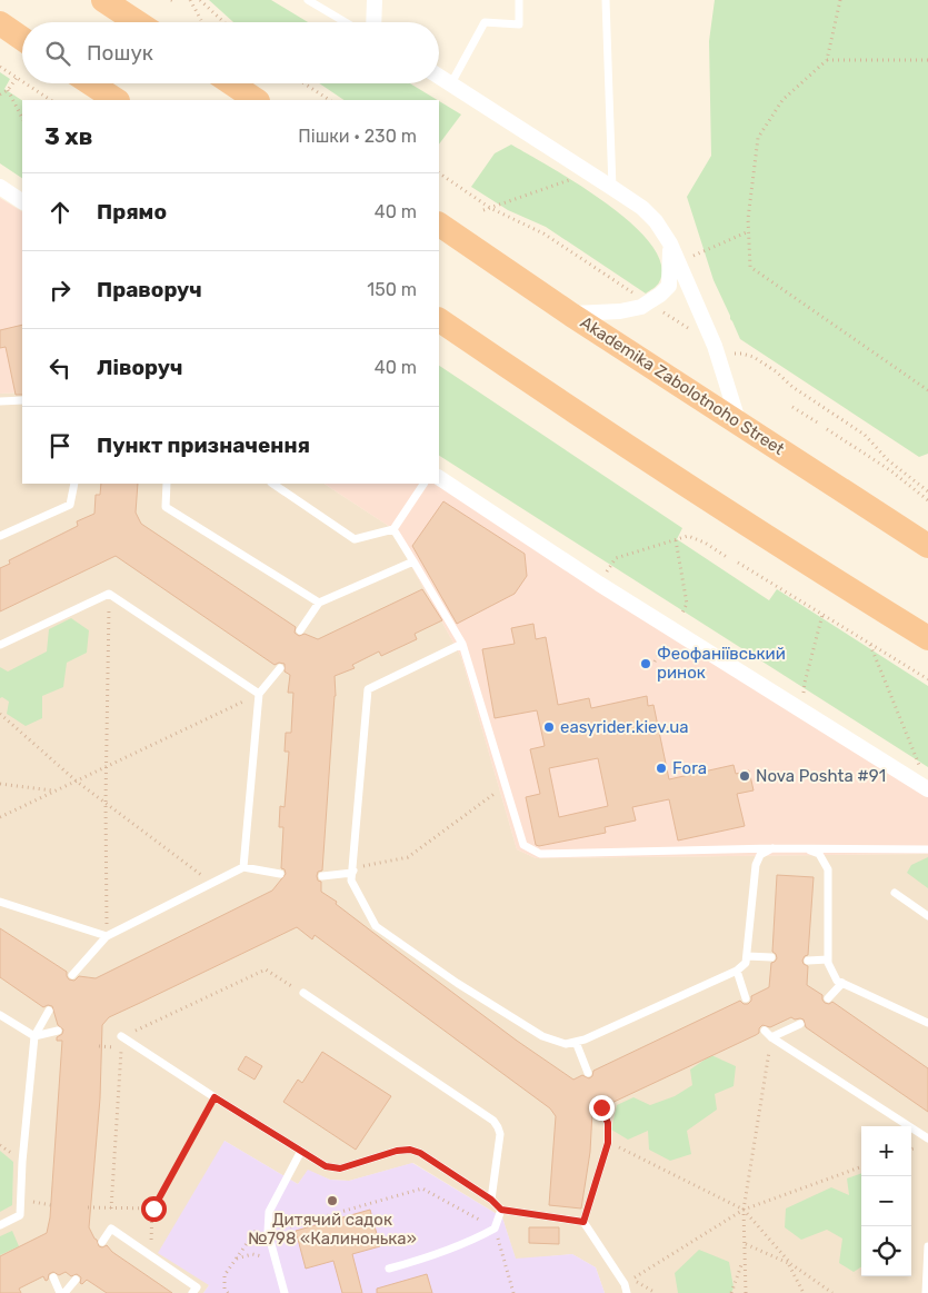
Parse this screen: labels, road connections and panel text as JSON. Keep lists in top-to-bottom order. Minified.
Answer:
{"streets":{"highway":["Akademika Zabolotnoho Street"]},"places":["Феофаніївський ринок","easyrider.kiev.ua","Fora","Nova Poshta #91","Дитячий садок №798 «Калинонька»"],"page":{"search":"Пошук","heading":["3 хв","Пішки · 230 m"],"list":[["Прямо","40 m"],["Праворуч","150 m"],["Ліворуч","40 m"],"Пункт призначення"],"map_buttons":["+","−"]}}
